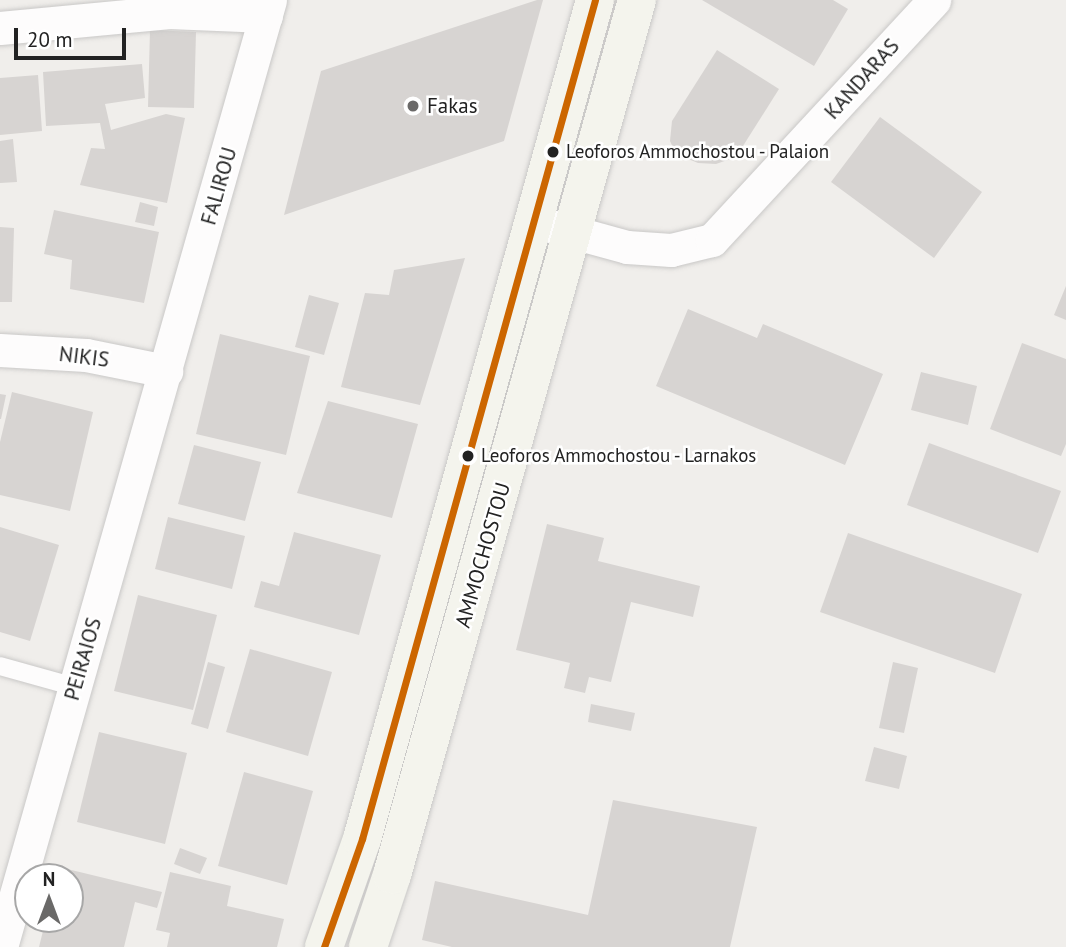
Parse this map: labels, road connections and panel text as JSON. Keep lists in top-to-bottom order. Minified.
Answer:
{"streets":{"main road":["AMMOCHOSTOU"],"street":["KANDARAS","FALIROU","NIKIS","PEIRAIOS"]},"crossings":[["KANDARAS","AMMOCHOSTOU"],["FALIROU","NIKIS"],["FALIROU","PEIRAIOS"],["NIKIS","PEIRAIOS"]],"places":["Fakas","Leoforos Ammochostou - Palaion","Leoforos Ammochostou - Larnakos"],"scale_bar":"20 m","north":"top"}
